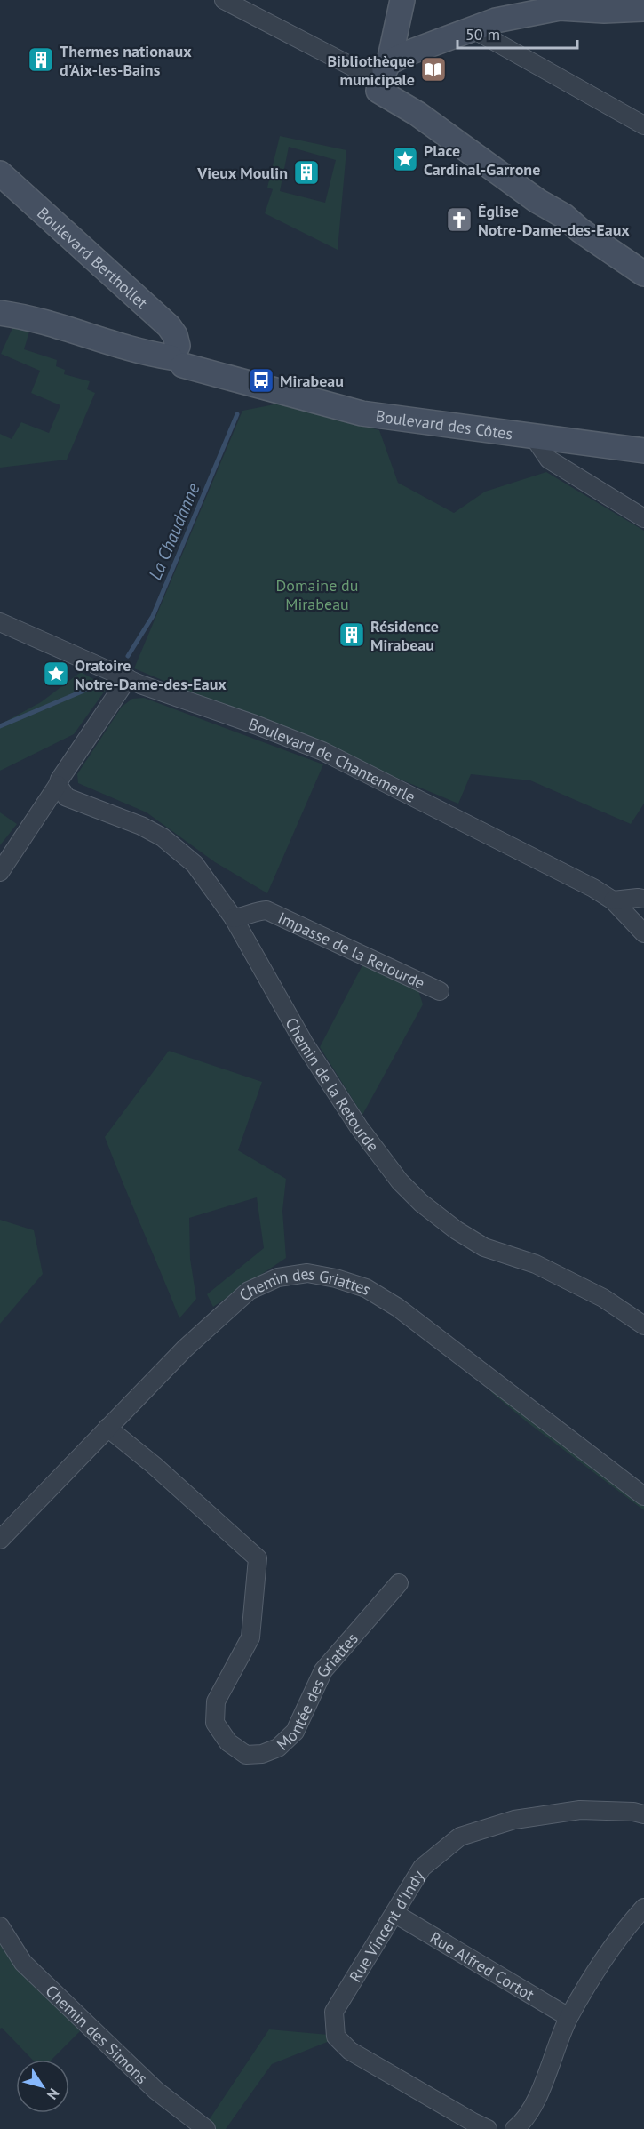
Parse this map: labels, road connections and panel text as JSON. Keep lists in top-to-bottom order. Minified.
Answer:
{"streets":{"main road":["Boulevard Berthollet","Boulevard des Côtes"],"street":["Boulevard de Chantemerle","Impasse de la Retourde","Chemin de la Retourde","Chemin des Griattes","Montée des Griattes","Rue Vincent d'Indy","Rue Alfred Cortot","Chemin des Simons"]},"crossings":[["Boulevard Berthollet","Boulevard des Côtes"],["Impasse de la Retourde","Chemin de la Retourde"],["Chemin des Griattes","Montée des Griattes"],["Rue Vincent d'Indy","Rue Alfred Cortot"]],"water":["La Chaudanne"],"parks":["Domaine du Mirabeau"],"places":{"building":["Thermes nationaux d'Aix-les-Bains","Vieux Moulin","Résidence Mirabeau"],"library":["Bibliothèque municipale"],"place":["Place Cardinal-Garrone","Oratoire Notre-Dame-des-Eaux"],"church":["Église Notre-Dame-des-Eaux"],"bus stop":["Mirabeau"]},"scale_bar":"50 m","north":"bottom right"}
